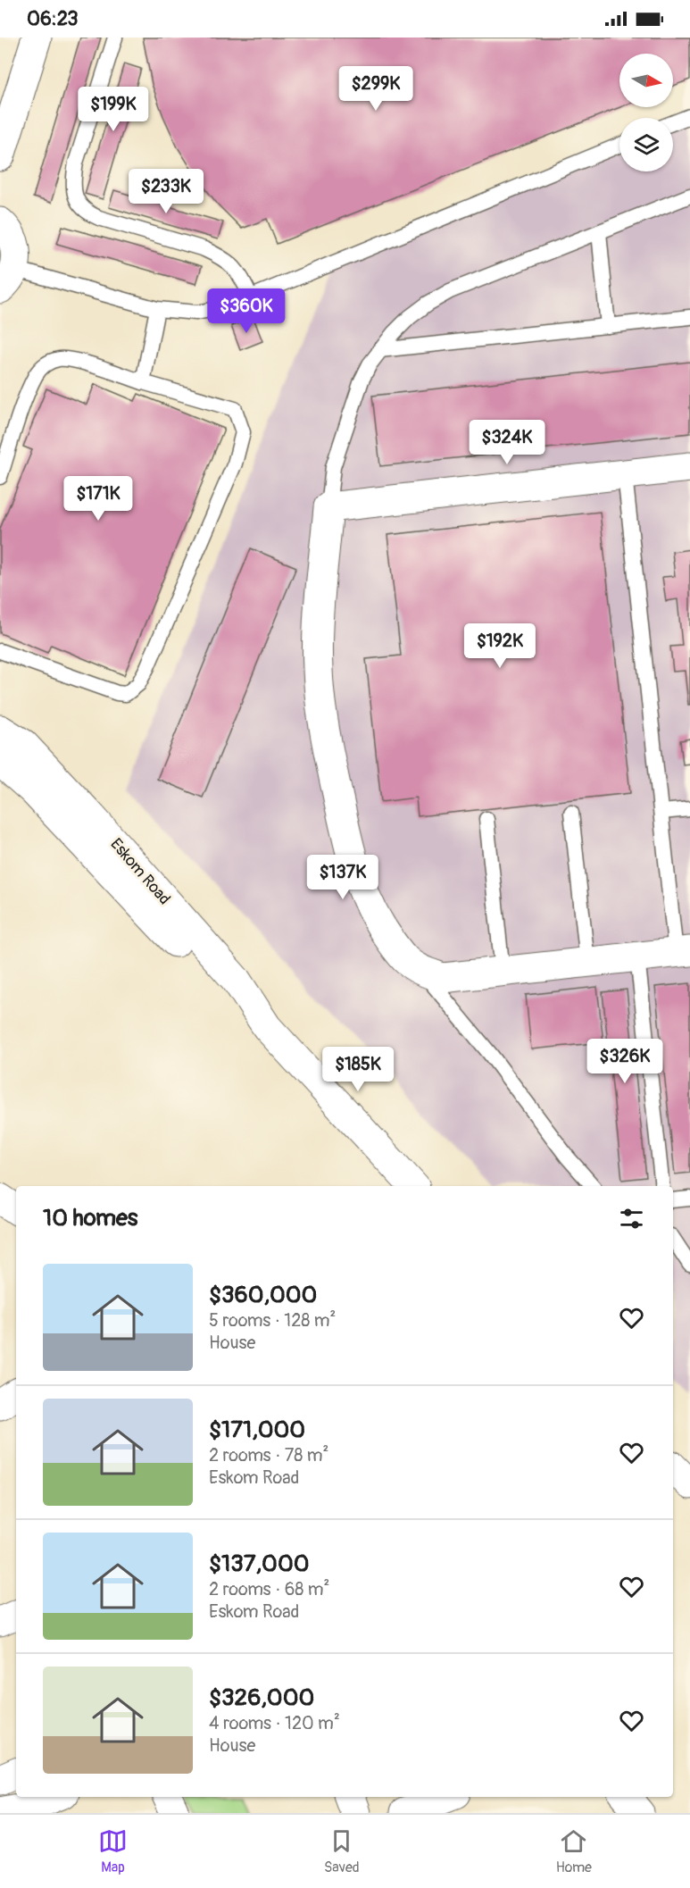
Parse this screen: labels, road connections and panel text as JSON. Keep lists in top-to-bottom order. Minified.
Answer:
{"streets":{"street":["Eskom Road"]},"north":"right","page":{"status":"06:23","price":["$299K","$199K","$233K","$360K","$324K","$171K","$192K","$137K","$326K","$185K"],"heading":"10 homes","list":[{"name":"$360,000","note":"5 rooms · 128 m² · House"},{"name":"$171,000","note":"2 rooms · 78 m² · Eskom Road"},{"name":"$137,000","note":"2 rooms · 68 m² · Eskom Road"},{"name":"$326,000","note":"4 rooms · 120 m² · House"}],"tabs":["Map","Saved","Home"]}}
